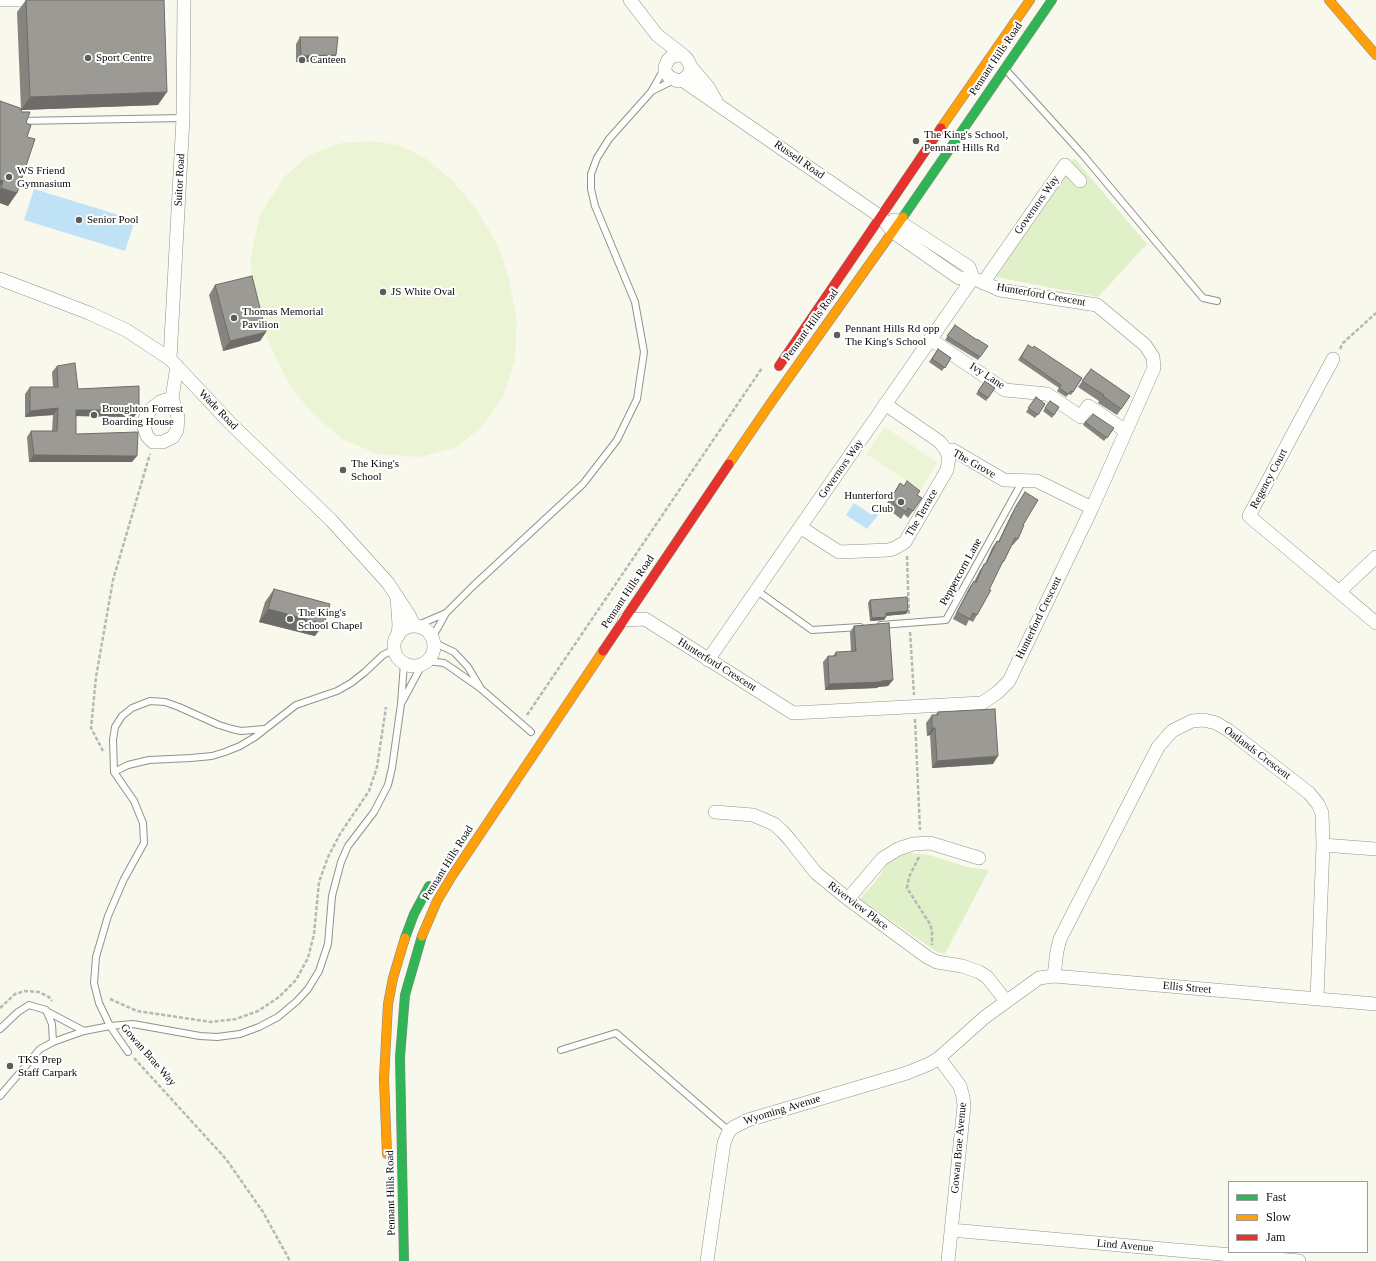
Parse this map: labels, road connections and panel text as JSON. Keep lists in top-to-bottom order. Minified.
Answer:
{"streets":{"main road":["Pennant Hills Road"],"street":["Russell Road","Suitor Road","Governors Way","Hunterford Crescent","Ivy Lane","Wade Road","The Grove","Regency Court","The Terrace","Oatlands Crescent","Riverview Place","Ellis Street","Wyoming Avenue","Gowan Brae Avenue","Lind Avenue"],"lane":["Peppercorn Lane","Gowan Brae Way"]},"crossings":[["Pennant Hills Road","Russell Road"],["Pennant Hills Road","Hunterford Crescent"],["Russell Road","Hunterford Crescent"],["Suitor Road","Wade Road"],["Governors Way","Hunterford Crescent"],["Governors Way","Ivy Lane"],["Governors Way","The Terrace"],["Hunterford Crescent","Ivy Lane"],["Hunterford Crescent","The Grove"],["The Grove","The Terrace"],["The Grove","Peppercorn Lane"],["Oatlands Crescent","Ellis Street"],["Riverview Place","Ellis Street"],["Wyoming Avenue","Gowan Brae Avenue"],["Gowan Brae Avenue","Lind Avenue"]],"places":["Sport Centre","Canteen","The King's School, Pennant Hills Rd","WS Friend Gymnasium","Senior Pool","JS White Oval","Thomas Memorial Pavilion","Pennant Hills Rd opp The King's School","Broughton Forrest Boarding House","The King's School","Hunterford Club","The King's School Chapel","TKS Prep Staff Carpark"],"legend":["Fast","Slow","Jam"]}
